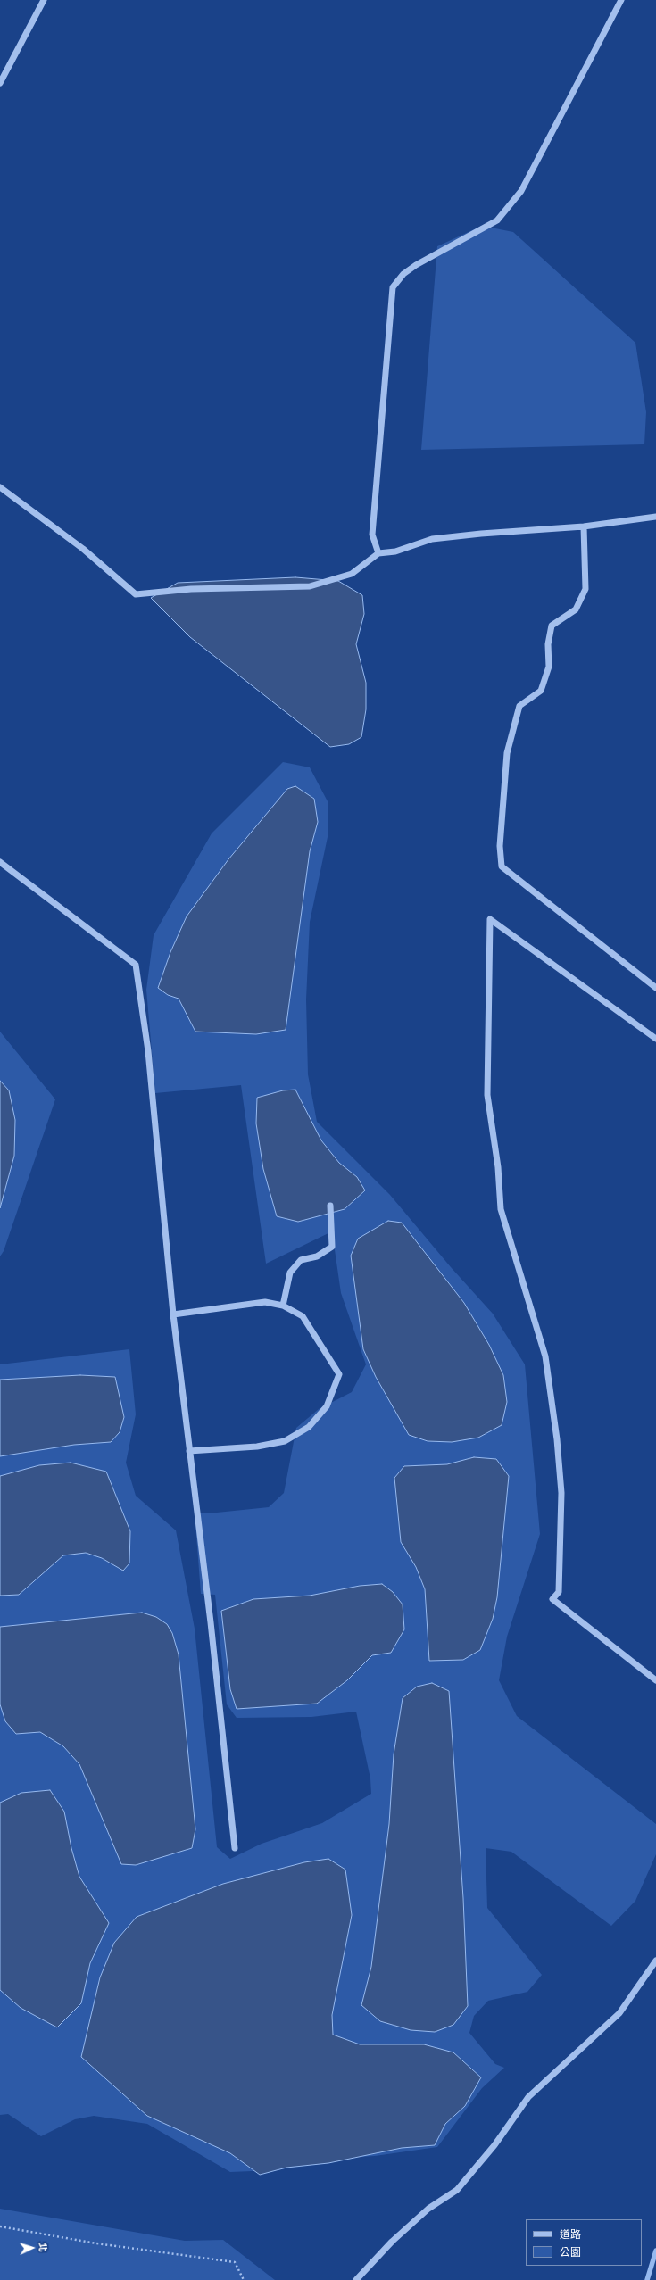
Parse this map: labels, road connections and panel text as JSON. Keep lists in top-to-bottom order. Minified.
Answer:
{"legend":["道路","公園"],"north":"right"}
